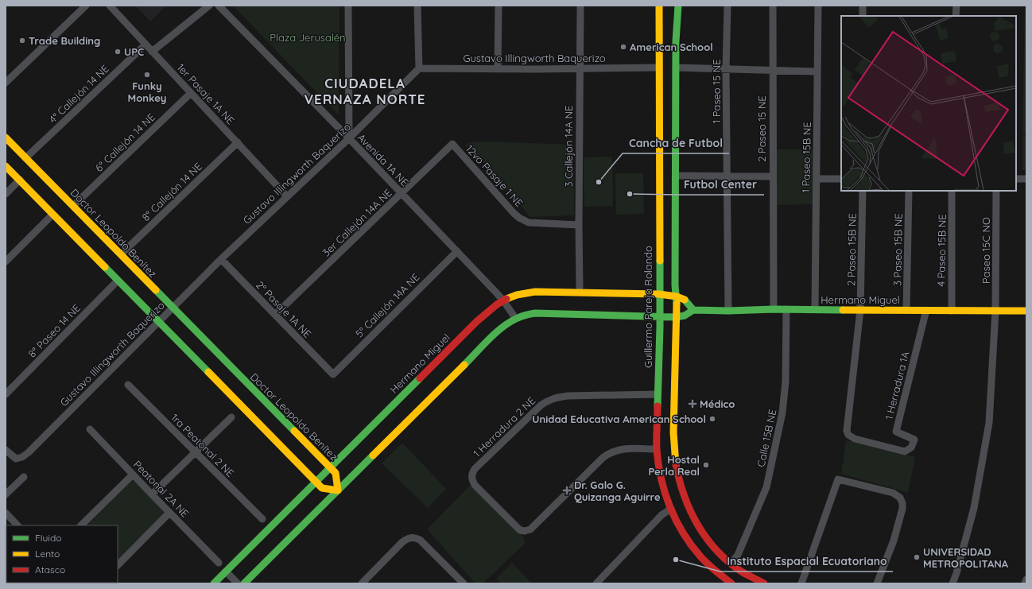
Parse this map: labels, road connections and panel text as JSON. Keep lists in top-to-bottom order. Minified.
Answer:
{"streets":{"street":["Gustavo Illingworth Baquerizo","1 Paseo 15 NE","4° Callejón 14 NE","1er Pasaje 1A NE","2 Paseo 15 NE","6° Callejón 14 NE","3 Callejón 14A NE","1 Paseo 15B NE","Avenida 1A NE","12vo Pasaje 1 NE","8° Callejón 14 NE","3er Callejón 14A NE","Doctor Leopoldo Benítez","2 Paseo 15B NE","3 Paseo 15B NE","4 Paseo 15B NE","Paseo 15C NO","Hermano Miguel","5° Callejón 14A NE","Guillermo Pareja Rolando","2° Pasaje 1A NE","8° Paseo 14 NE","1 Herradura 1A","1 Herradura 2 NE","Calle 15B NE","1ra Peatonal 2 NE","Peatonal 2A NE"]},"crossings":[["Gustavo Illingworth Baquerizo","1er Pasaje 1A NE"],["Gustavo Illingworth Baquerizo","3 Callejón 14A NE"],["Gustavo Illingworth Baquerizo","Avenida 1A NE"],["Gustavo Illingworth Baquerizo","Doctor Leopoldo Benítez"],["Gustavo Illingworth Baquerizo","Guillermo Pareja Rolando"],["Gustavo Illingworth Baquerizo","2° Pasaje 1A NE"],["1 Paseo 15 NE","Hermano Miguel"],["4° Callejón 14 NE","1er Pasaje 1A NE"],["4° Callejón 14 NE","Doctor Leopoldo Benítez"],["1er Pasaje 1A NE","6° Callejón 14 NE"],["1er Pasaje 1A NE","8° Callejón 14 NE"],["2 Paseo 15 NE","Hermano Miguel"],["6° Callejón 14 NE","Doctor Leopoldo Benítez"],["3 Callejón 14A NE","12vo Pasaje 1 NE"],["1 Paseo 15B NE","Hermano Miguel"],["Avenida 1A NE","3er Callejón 14A NE"],["Avenida 1A NE","Hermano Miguel"],["Avenida 1A NE","5° Callejón 14A NE"],["12vo Pasaje 1 NE","3er Callejón 14A NE"],["8° Callejón 14 NE","Doctor Leopoldo Benítez"],["3er Callejón 14A NE","2° Pasaje 1A NE"],["Doctor Leopoldo Benítez","Hermano Miguel"],["2 Paseo 15B NE","Hermano Miguel"],["2 Paseo 15B NE","1 Herradura 1A"],["3 Paseo 15B NE","Hermano Miguel"],["4 Paseo 15B NE","Hermano Miguel"],["Paseo 15C NO","Hermano Miguel"],["Hermano Miguel","Guillermo Pareja Rolando"],["Hermano Miguel","1 Herradura 1A"],["Hermano Miguel","Calle 15B NE"],["5° Callejón 14A NE","2° Pasaje 1A NE"],["Guillermo Pareja Rolando","1 Herradura 2 NE"]],"districts":["CIUDADELA VERNAZA NORTE"],"parks":["Plaza Jerusalén"],"places":{"other":["Trade Building","American School","UPC","Funky Monkey","Cancha de Futbol","Futbol Center","Unidad Educativa American School","Hostal Perla Real","UNIVERSIDAD METROPOLITANA","Instituto Espacial Ecuatoriano"],"health":["Médico","Dr. Galo G. Quizanga Aguirre"]},"legend":["Fluido","Lento","Atasco"]}
